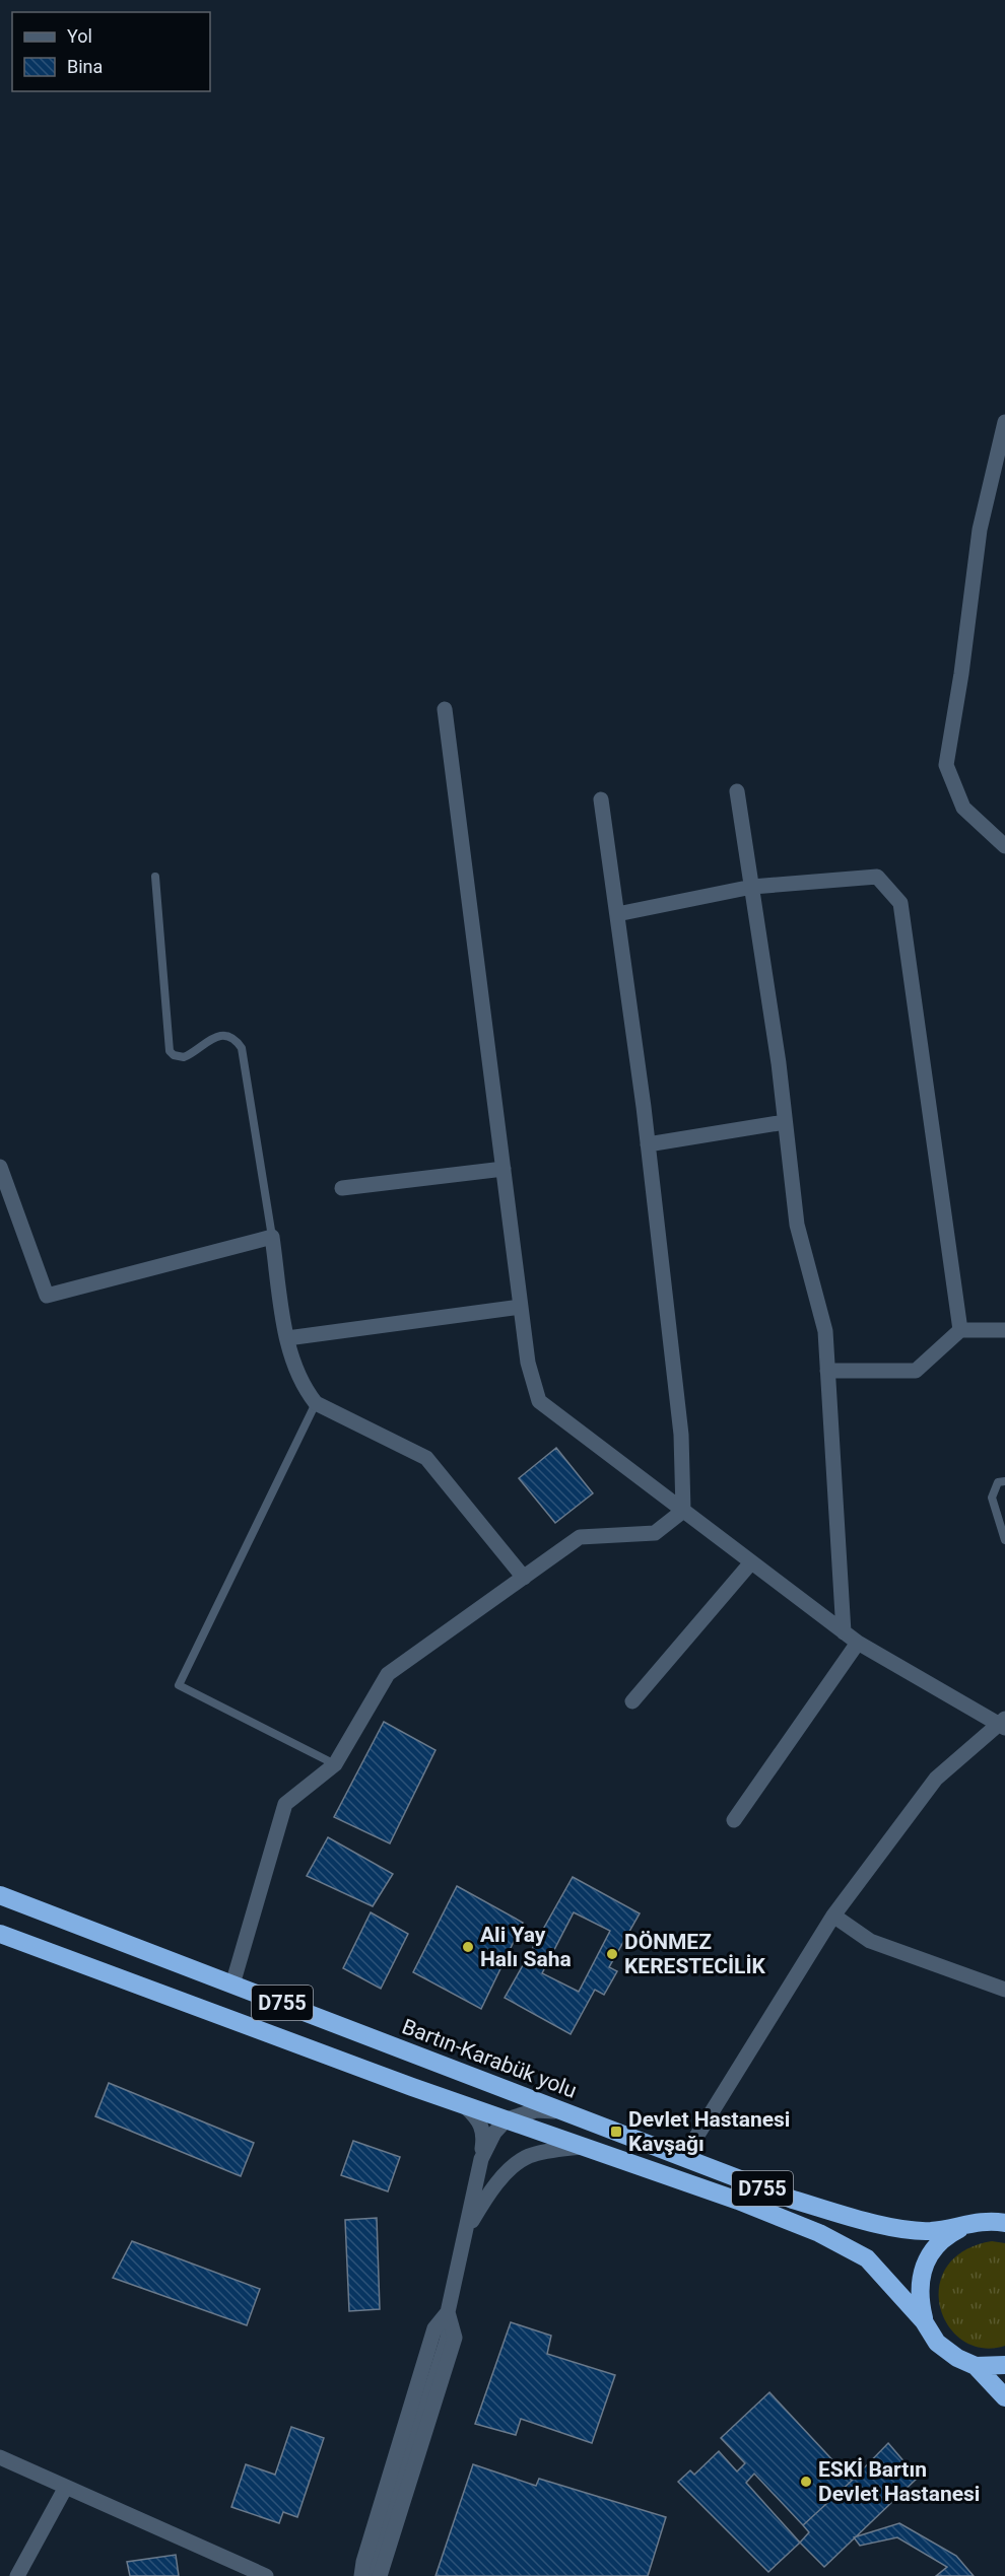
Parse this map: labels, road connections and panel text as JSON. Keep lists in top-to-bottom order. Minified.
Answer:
{"streets":{"highway":["D755","Bartın-Karabük yolu"]},"places":{"other":["Ali Yay Halı Saha","DÖNMEZ KERESTECİLİK","ESKİ Bartın Devlet Hastanesi"],"transit":["Devlet Hastanesi Kavşağı"]},"legend":["Yol","Bina"]}
